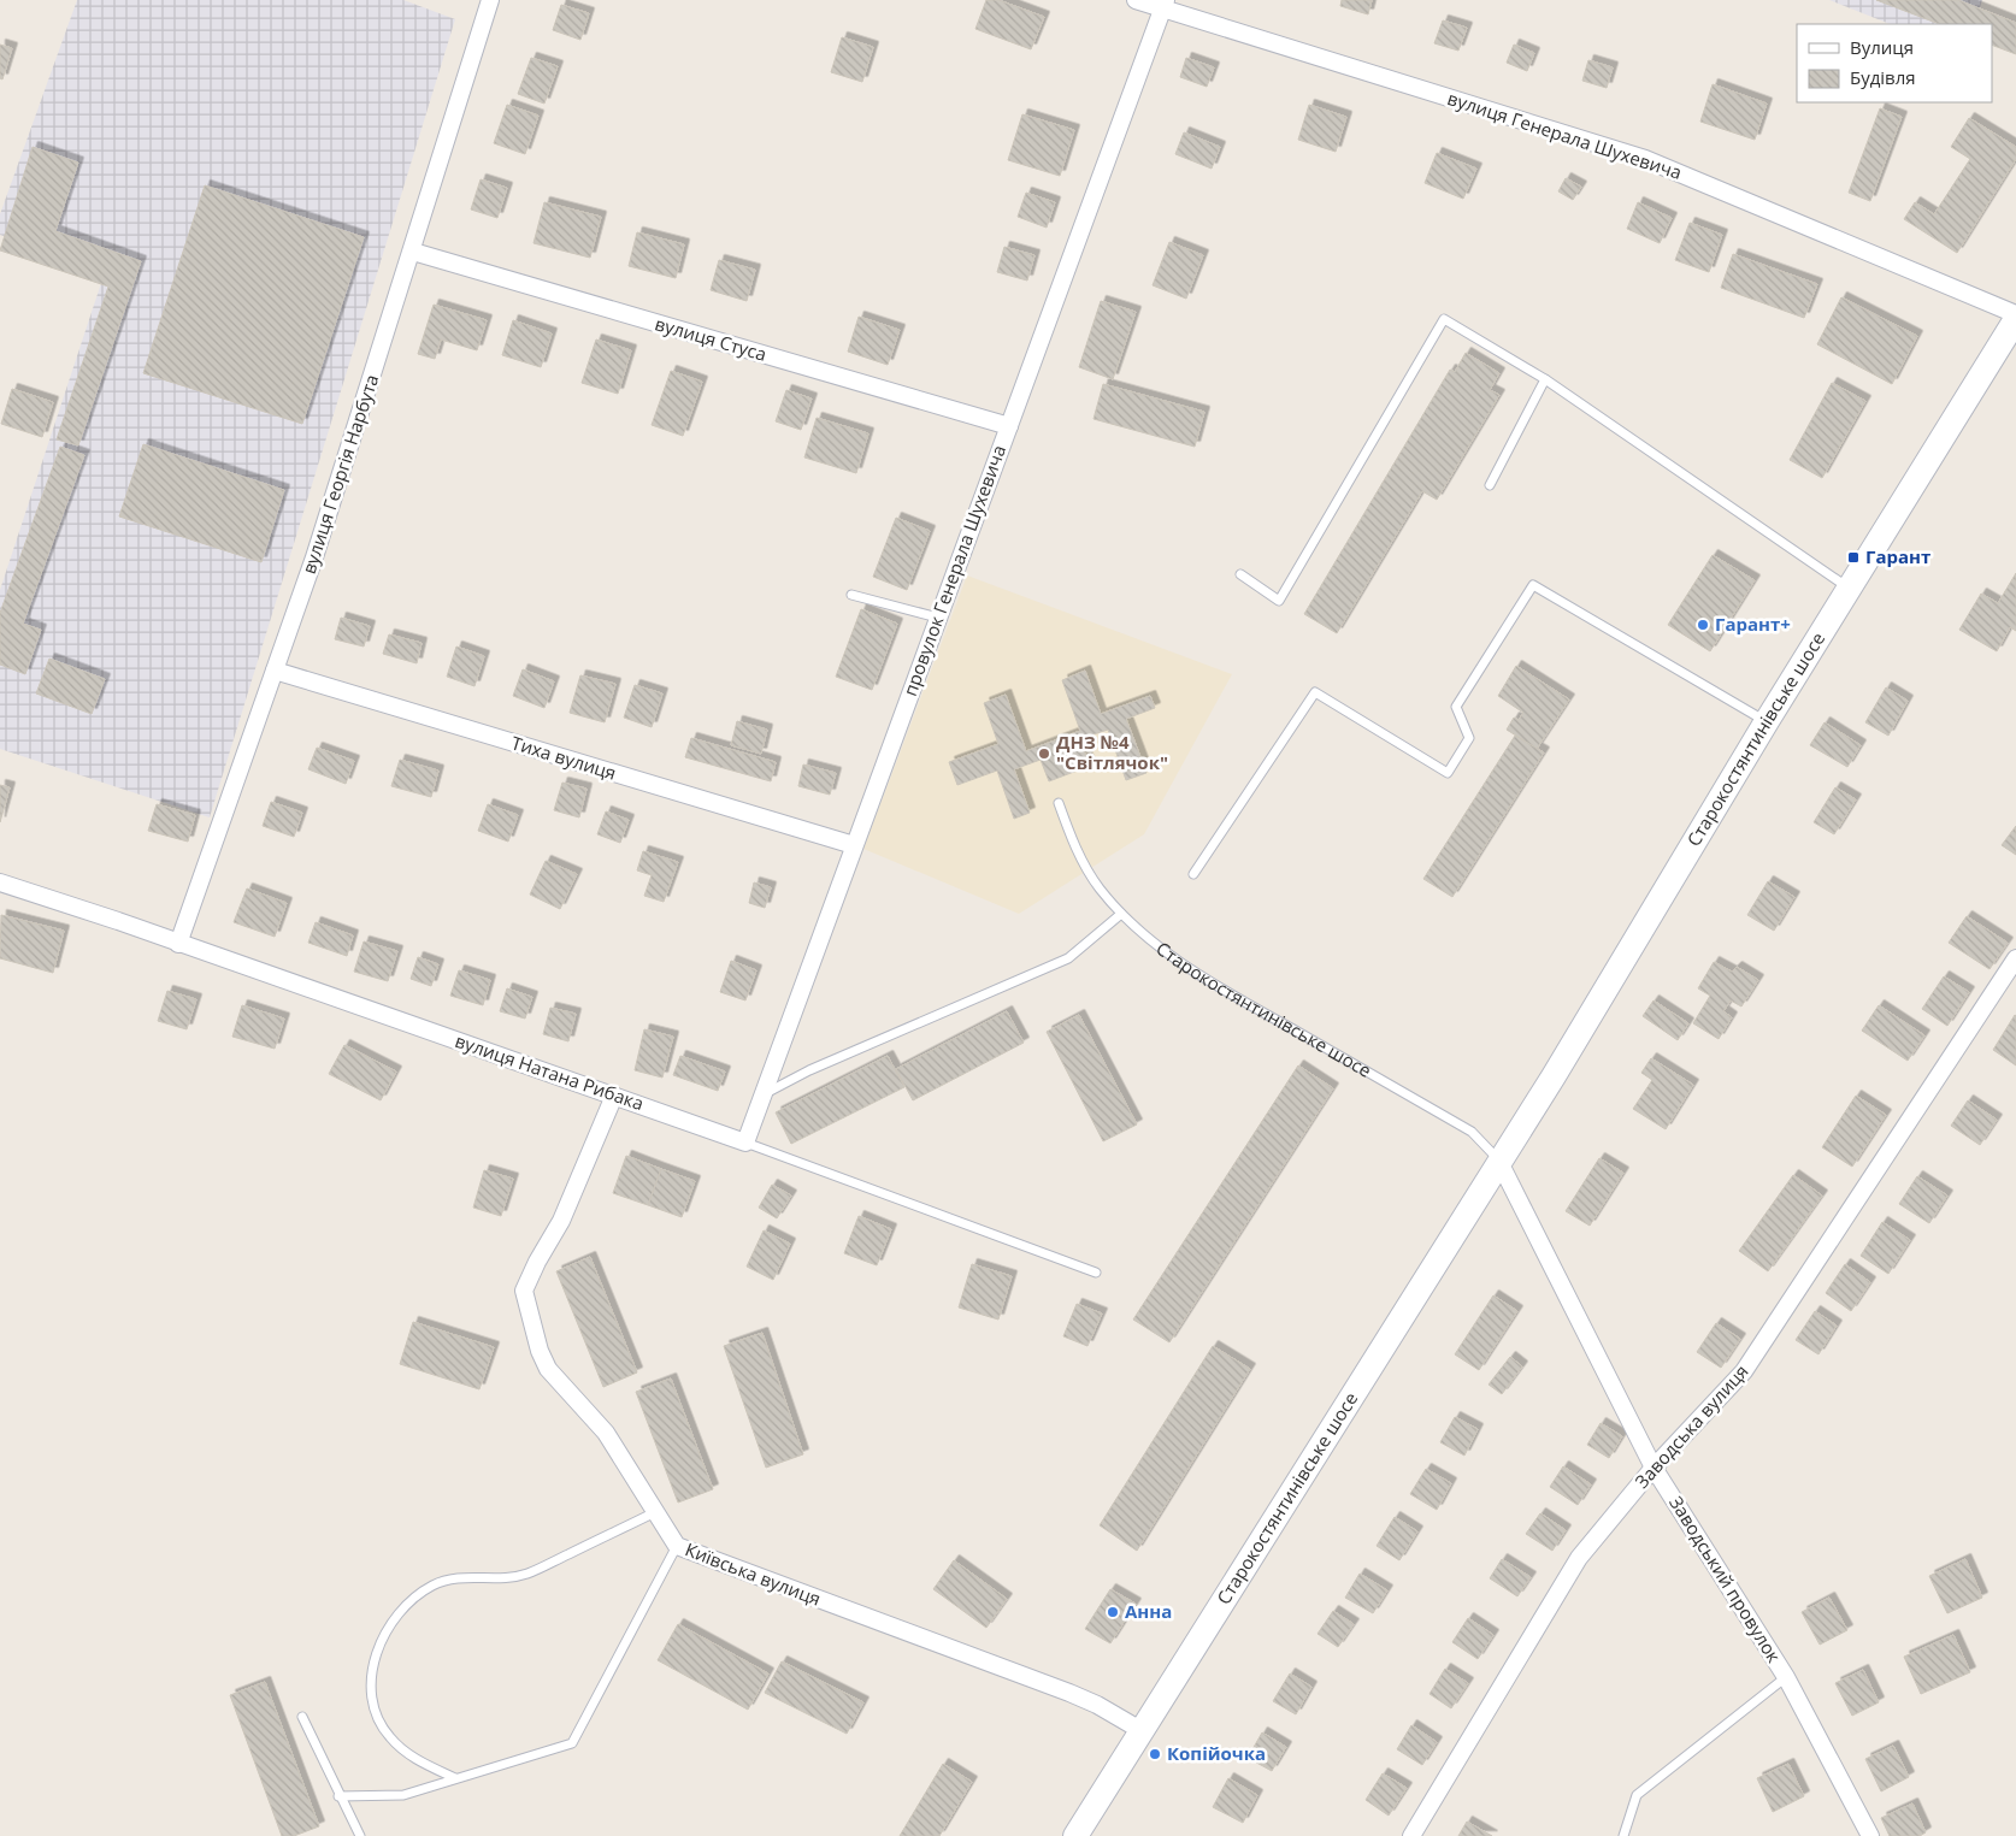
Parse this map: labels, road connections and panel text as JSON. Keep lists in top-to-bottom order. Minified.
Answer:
{"streets":{"main road":["Старокостянтинівське шосе"],"street":["вулиця Генерала Шухевича","вулиця Стуса","вулиця Георгія Нарбута","провулок Генерала Шухевича","Тиха вулиця","вулиця Натана Рибака","Заводська вулиця","Київська вулиця","Заводський провулок"]},"crossings":[["вулиця Генерала Шухевича","провулок Генерала Шухевича"],["вулиця Стуса","вулиця Георгія Нарбута"],["вулиця Стуса","провулок Генерала Шухевича"],["вулиця Георгія Нарбута","Тиха вулиця"],["вулиця Георгія Нарбута","вулиця Натана Рибака"],["провулок Генерала Шухевича","Тиха вулиця"],["провулок Генерала Шухевича","вулиця Натана Рибака"],["Старокостянтинівське шосе","Київська вулиця"],["Старокостянтинівське шосе","Заводський провулок"],["вулиця Натана Рибака","Київська вулиця"],["Заводська вулиця","Заводський провулок"]],"places":{"transit":["Гарант"],"other":["Гарант+","ДНЗ №4 \"Світлячок\"","Анна","Копійочка"]},"legend":["Вулиця","Будівля"]}
